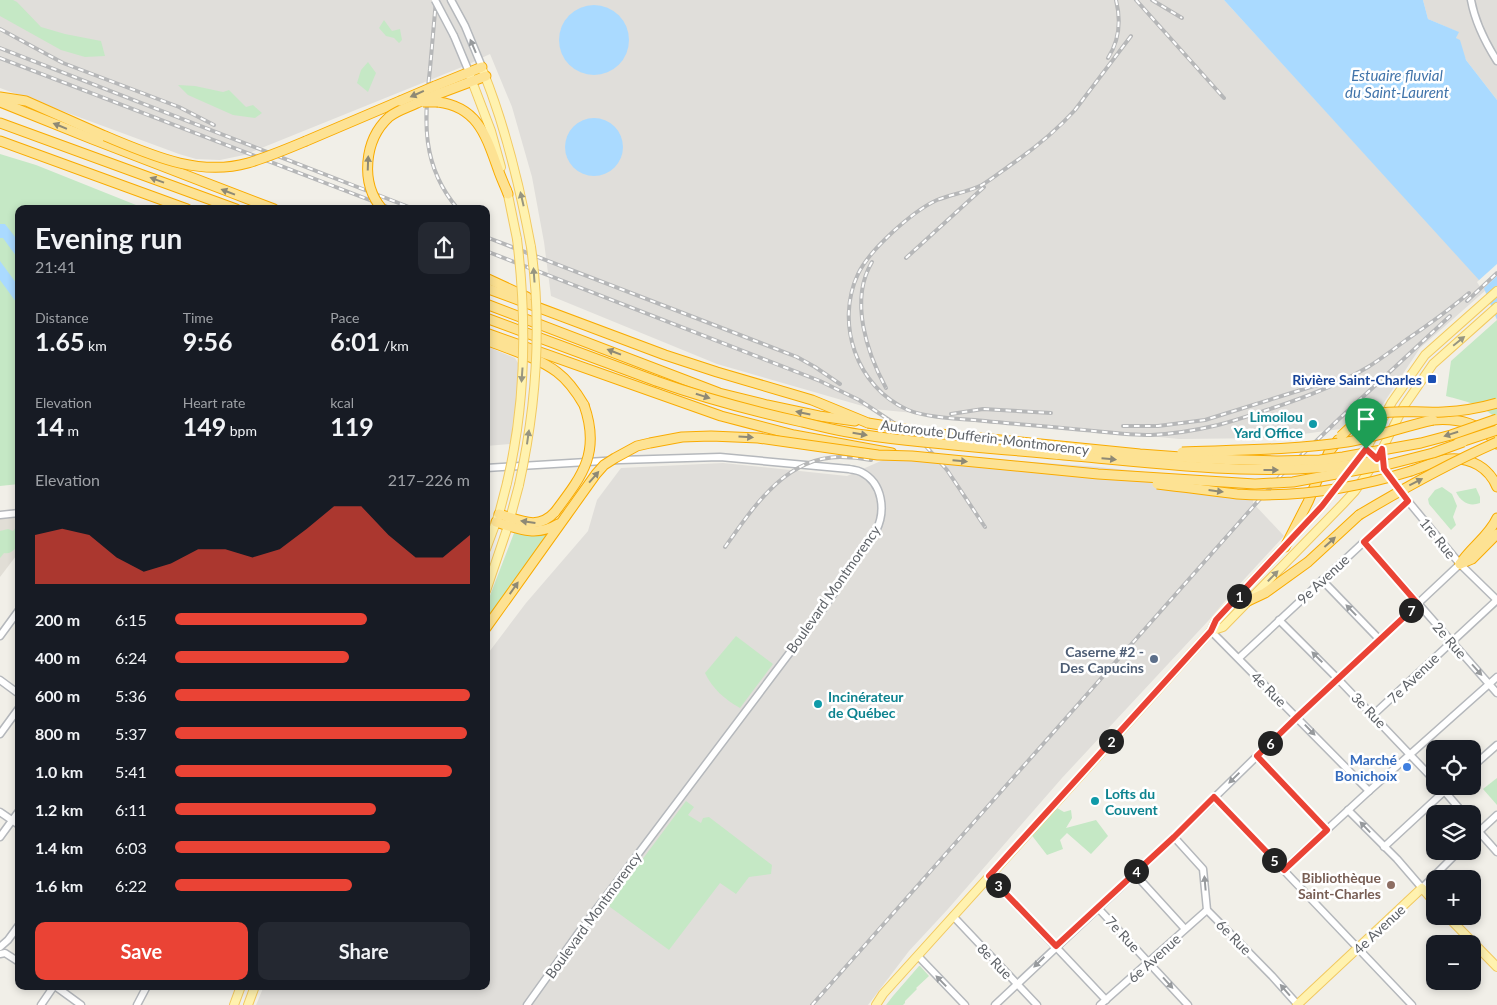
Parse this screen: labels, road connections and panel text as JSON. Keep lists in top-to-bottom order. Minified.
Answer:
{"streets":{"highway":["Autoroute Dufferin-Montmorency"],"main road":["4e Avenue"],"street":["1re Rue","9e Avenue","Boulevard Montmorency","2e Rue","7e Avenue","4e Rue","3e Rue","7e Rue","6e Rue","6e Avenue","8e Rue"]},"crossings":[["1re Rue","9e Avenue"],["1re Rue","7e Avenue"],["9e Avenue","2e Rue"],["9e Avenue","4e Rue"],["9e Avenue","3e Rue"],["2e Rue","7e Avenue"],["7e Avenue","3e Rue"],["4e Avenue","6e Rue"],["7e Rue","6e Avenue"],["6e Rue","6e Avenue"]],"one_way":["4e Rue","3e Rue","7e Rue","6e Rue"],"water":["Estuaire fluvial du Saint-Laurent"],"places":{"transit":["Rivière Saint-Charles"],"other":["Limoilou Yard Office","Caserne #2 - Des Capucins","Incinérateur de Québec","Marché Bonichoix","Lofts du Couvent","Bibliothèque Saint-Charles"]},"page":{"heading":["Evening run","21:41"],"stats":[["Distance","1.65 km"],["Time","9:56"],["Pace","6:01 /km"],["Elevation","14 m"],["Heart rate","149 bpm"],["kcal","119"]],"chart":["Elevation","217–226 m"],"pins":["1","7","2","6","5","4","3"],"list":[{"name":"200 m","note":"6:15"},{"name":"400 m","note":"6:24"},{"name":"600 m","note":"5:36"},{"name":"800 m","note":"5:37"},{"name":"1.0 km","note":"5:41"},{"name":"1.2 km","note":"6:11"},{"name":"1.4 km","note":"6:03"},{"name":"1.6 km","note":"6:22"}],"map_buttons":["+","−"],"buttons":["Save","Share"]}}
